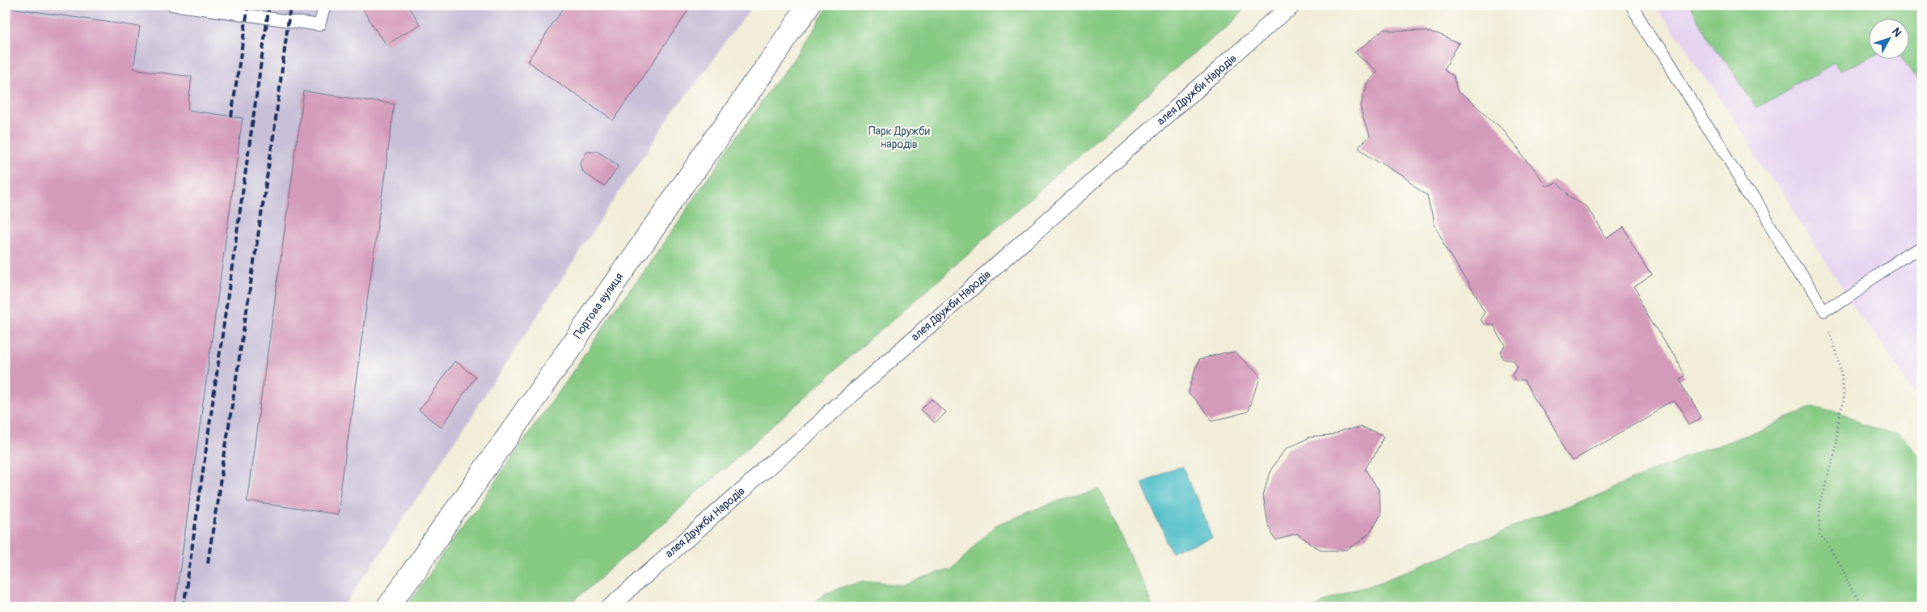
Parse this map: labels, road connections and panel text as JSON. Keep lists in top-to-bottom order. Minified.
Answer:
{"streets":{"street":["алея Дружби Народів","Портова вулиця"]},"parks":["Парк Дружби народів"],"north":"top right"}
